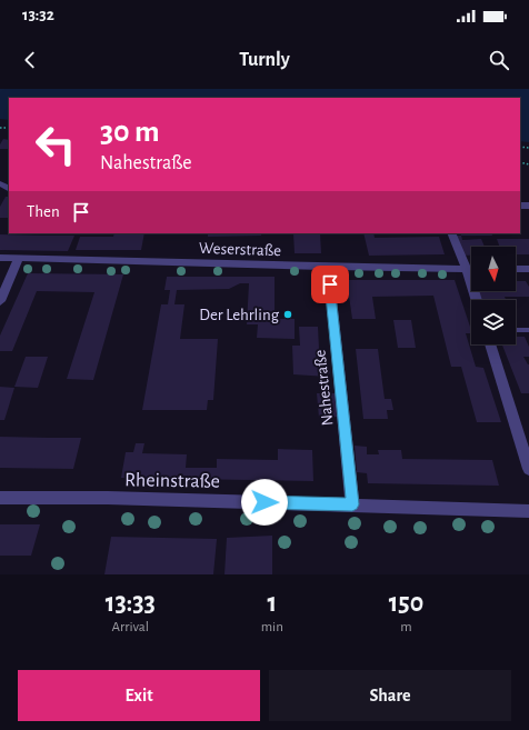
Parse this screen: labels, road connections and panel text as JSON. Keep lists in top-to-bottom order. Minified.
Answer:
{"streets":{"street":["Weserstraße","Nahestraße","Rheinstraße"]},"crossings":[["Weserstraße","Nahestraße"],["Nahestraße","Rheinstraße"]],"places":["Der Lehrling"],"north":"bottom","page":{"status":"13:32","header":"Turnly","turn":["30 m","Nahestraße"],"then":"Then","eta":["13:33","Arrival","1","min","150","m"],"buttons":["Exit","Share"]}}
